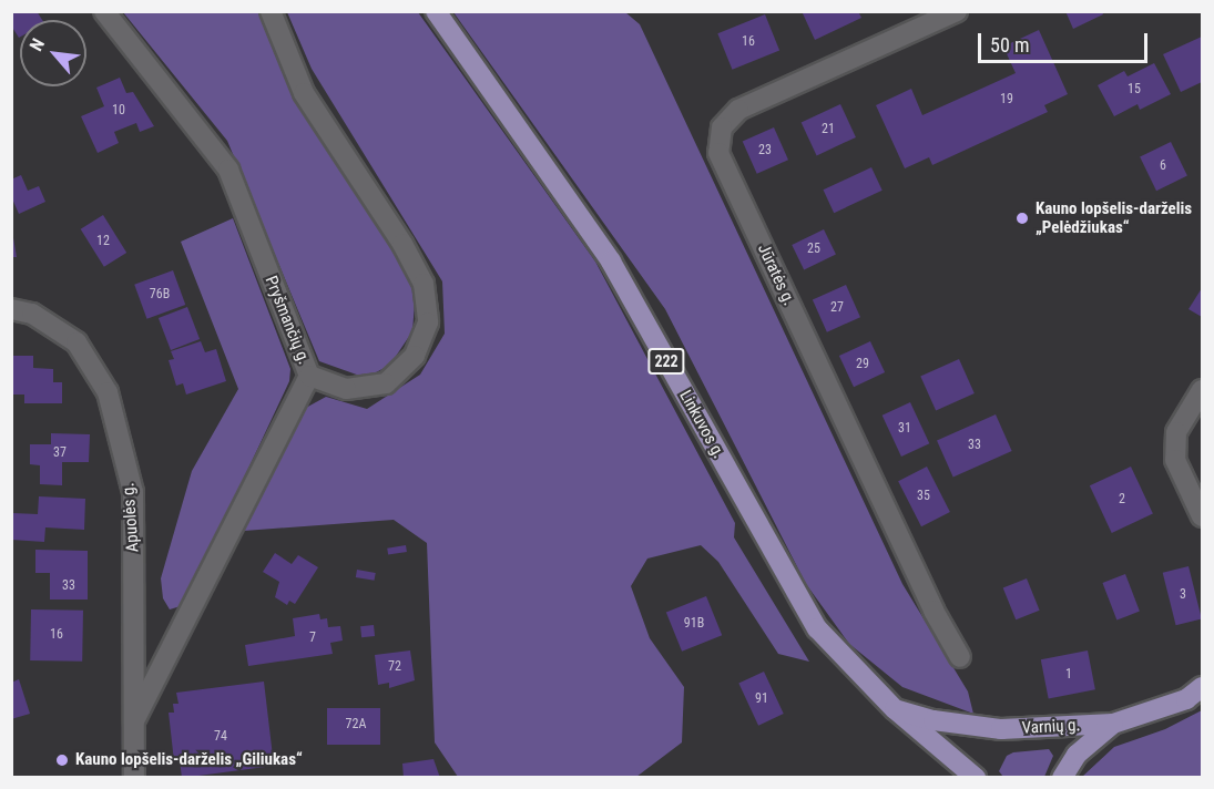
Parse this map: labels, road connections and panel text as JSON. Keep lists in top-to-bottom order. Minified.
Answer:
{"streets":{"main road":["222","Linkuvos g.","Varnių g."],"street":["Jūratės g.","Pryšmančių g.","Apuolės g."]},"crossings":[["Pryšmančių g.","Apuolės g."],["Linkuvos g.","Varnių g."]],"places":["Kauno lopšelis-darželis „Pelėdžiukas“","Kauno lopšelis-darželis „Giliukas“"],"house_numbers":["16","15","19","10","21","23","6","12","25","76B","27","29","31","33","37","35","2","33","3","91B","16","7","72","1","91","72A","74"],"scale_bar":"50 m","north":"top left"}
